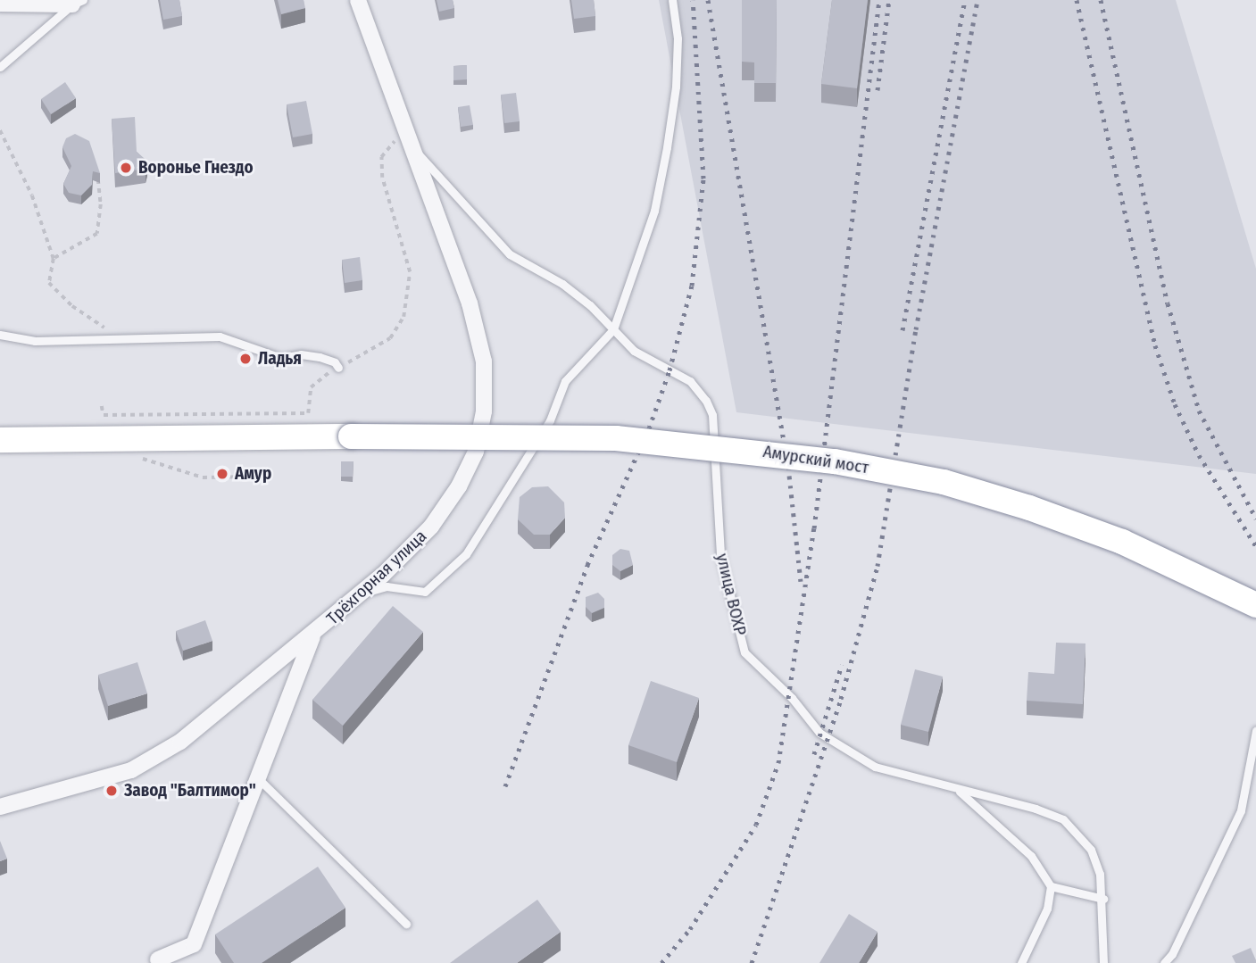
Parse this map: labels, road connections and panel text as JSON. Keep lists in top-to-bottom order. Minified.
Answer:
{"streets":{"highway":["Амурский мост"],"street":["Трёхгорная улица"],"lane":["улица ВОХР"]},"crossings":[["Трёхгорная улица","улица ВОХР"]],"places":["Воронье Гнездо","Ладья","Амур","Завод \"Балтимор\""]}
